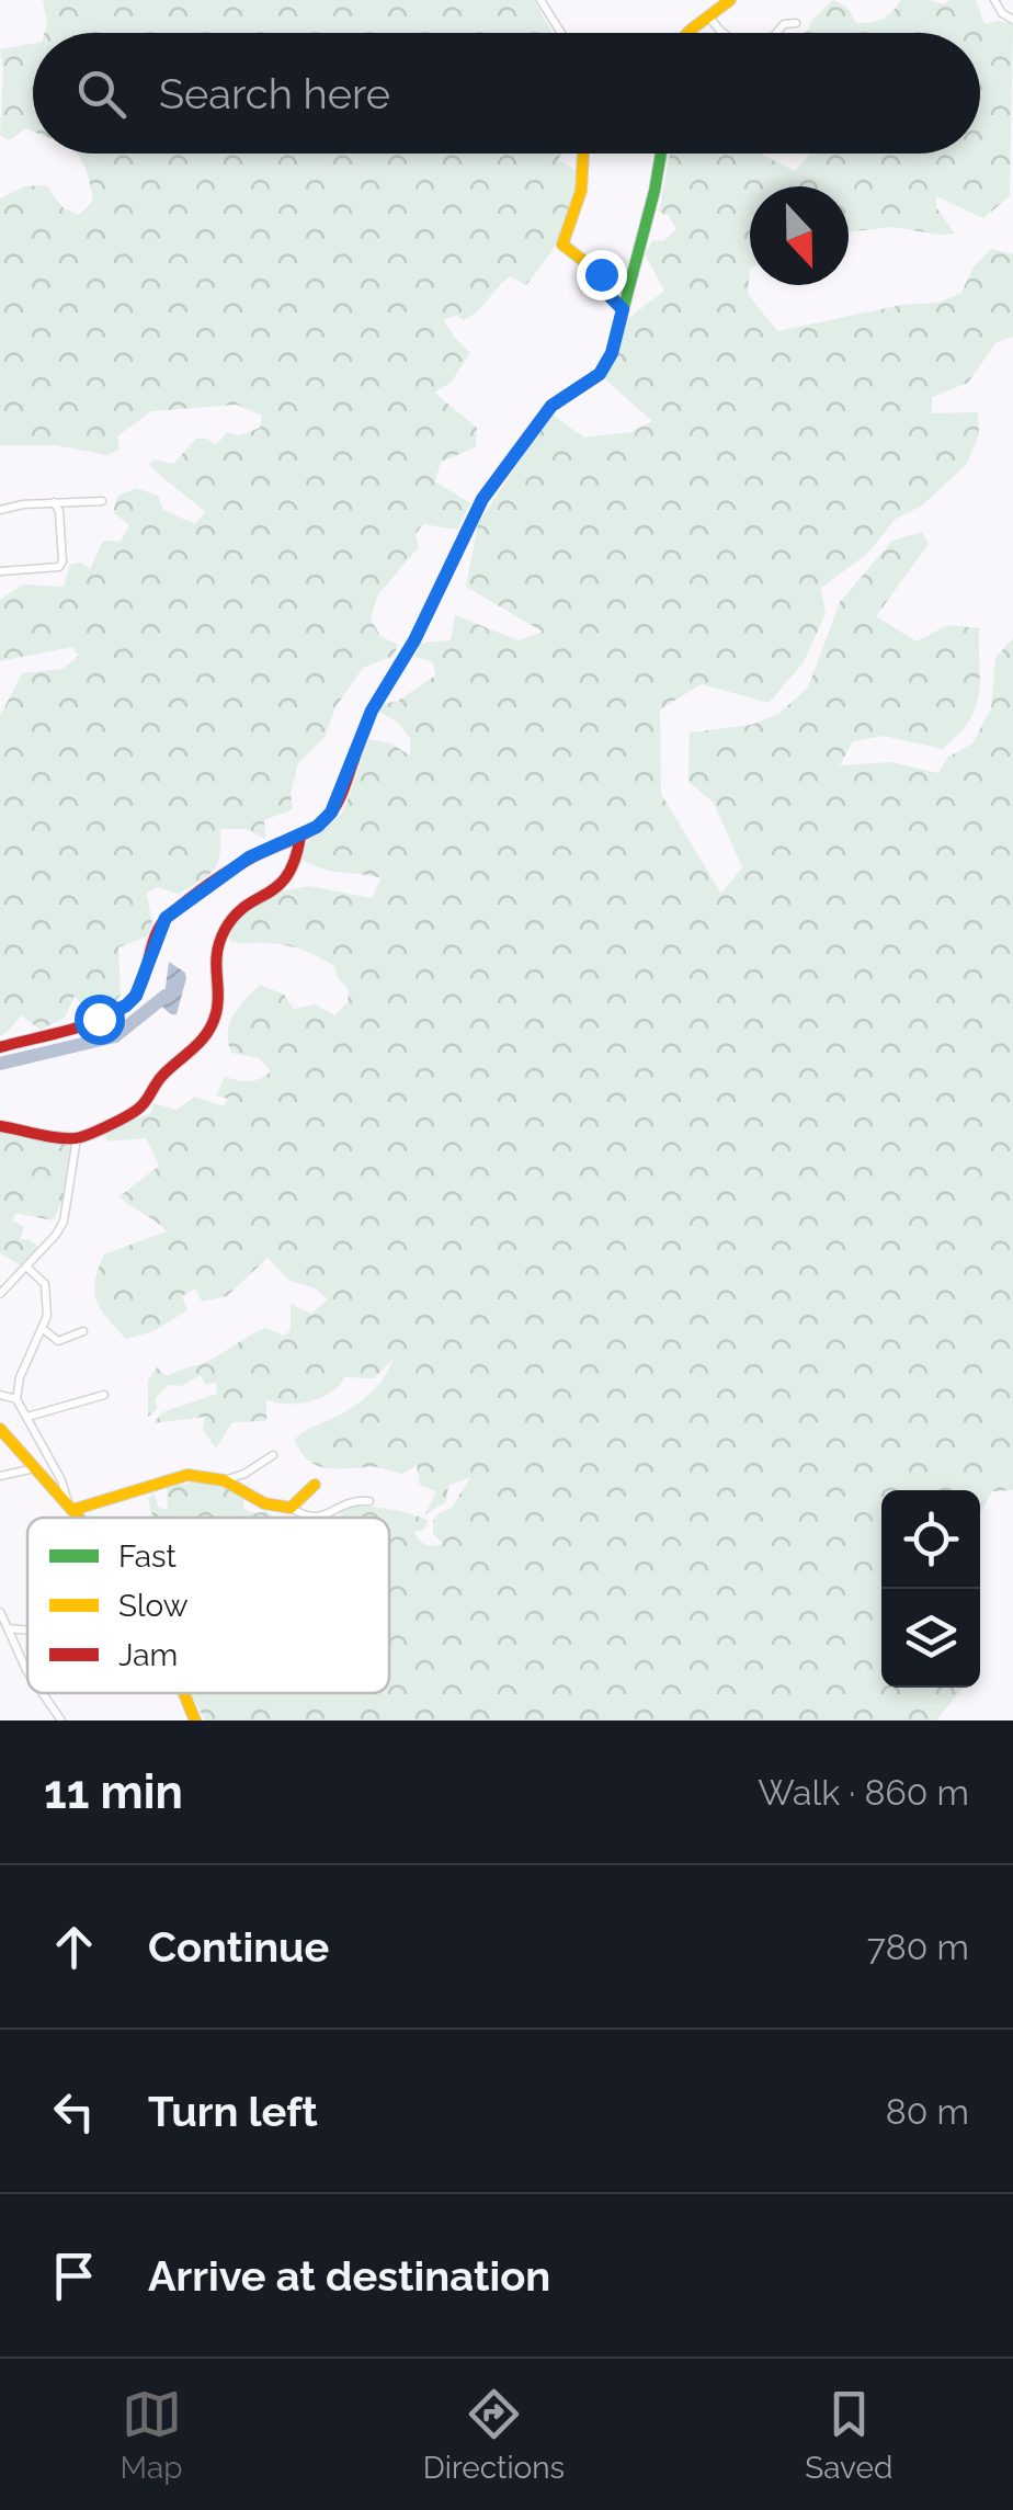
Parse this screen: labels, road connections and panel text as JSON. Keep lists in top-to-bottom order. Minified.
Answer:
{"legend":["Fast","Slow","Jam"],"north":"bottom","page":{"search":"Search here","heading":["11 min","Walk · 860 m"],"list":[["Continue","780 m"],["Turn left","80 m"],"Arrive at destination"],"nav":["Map","Directions","Saved"]}}
